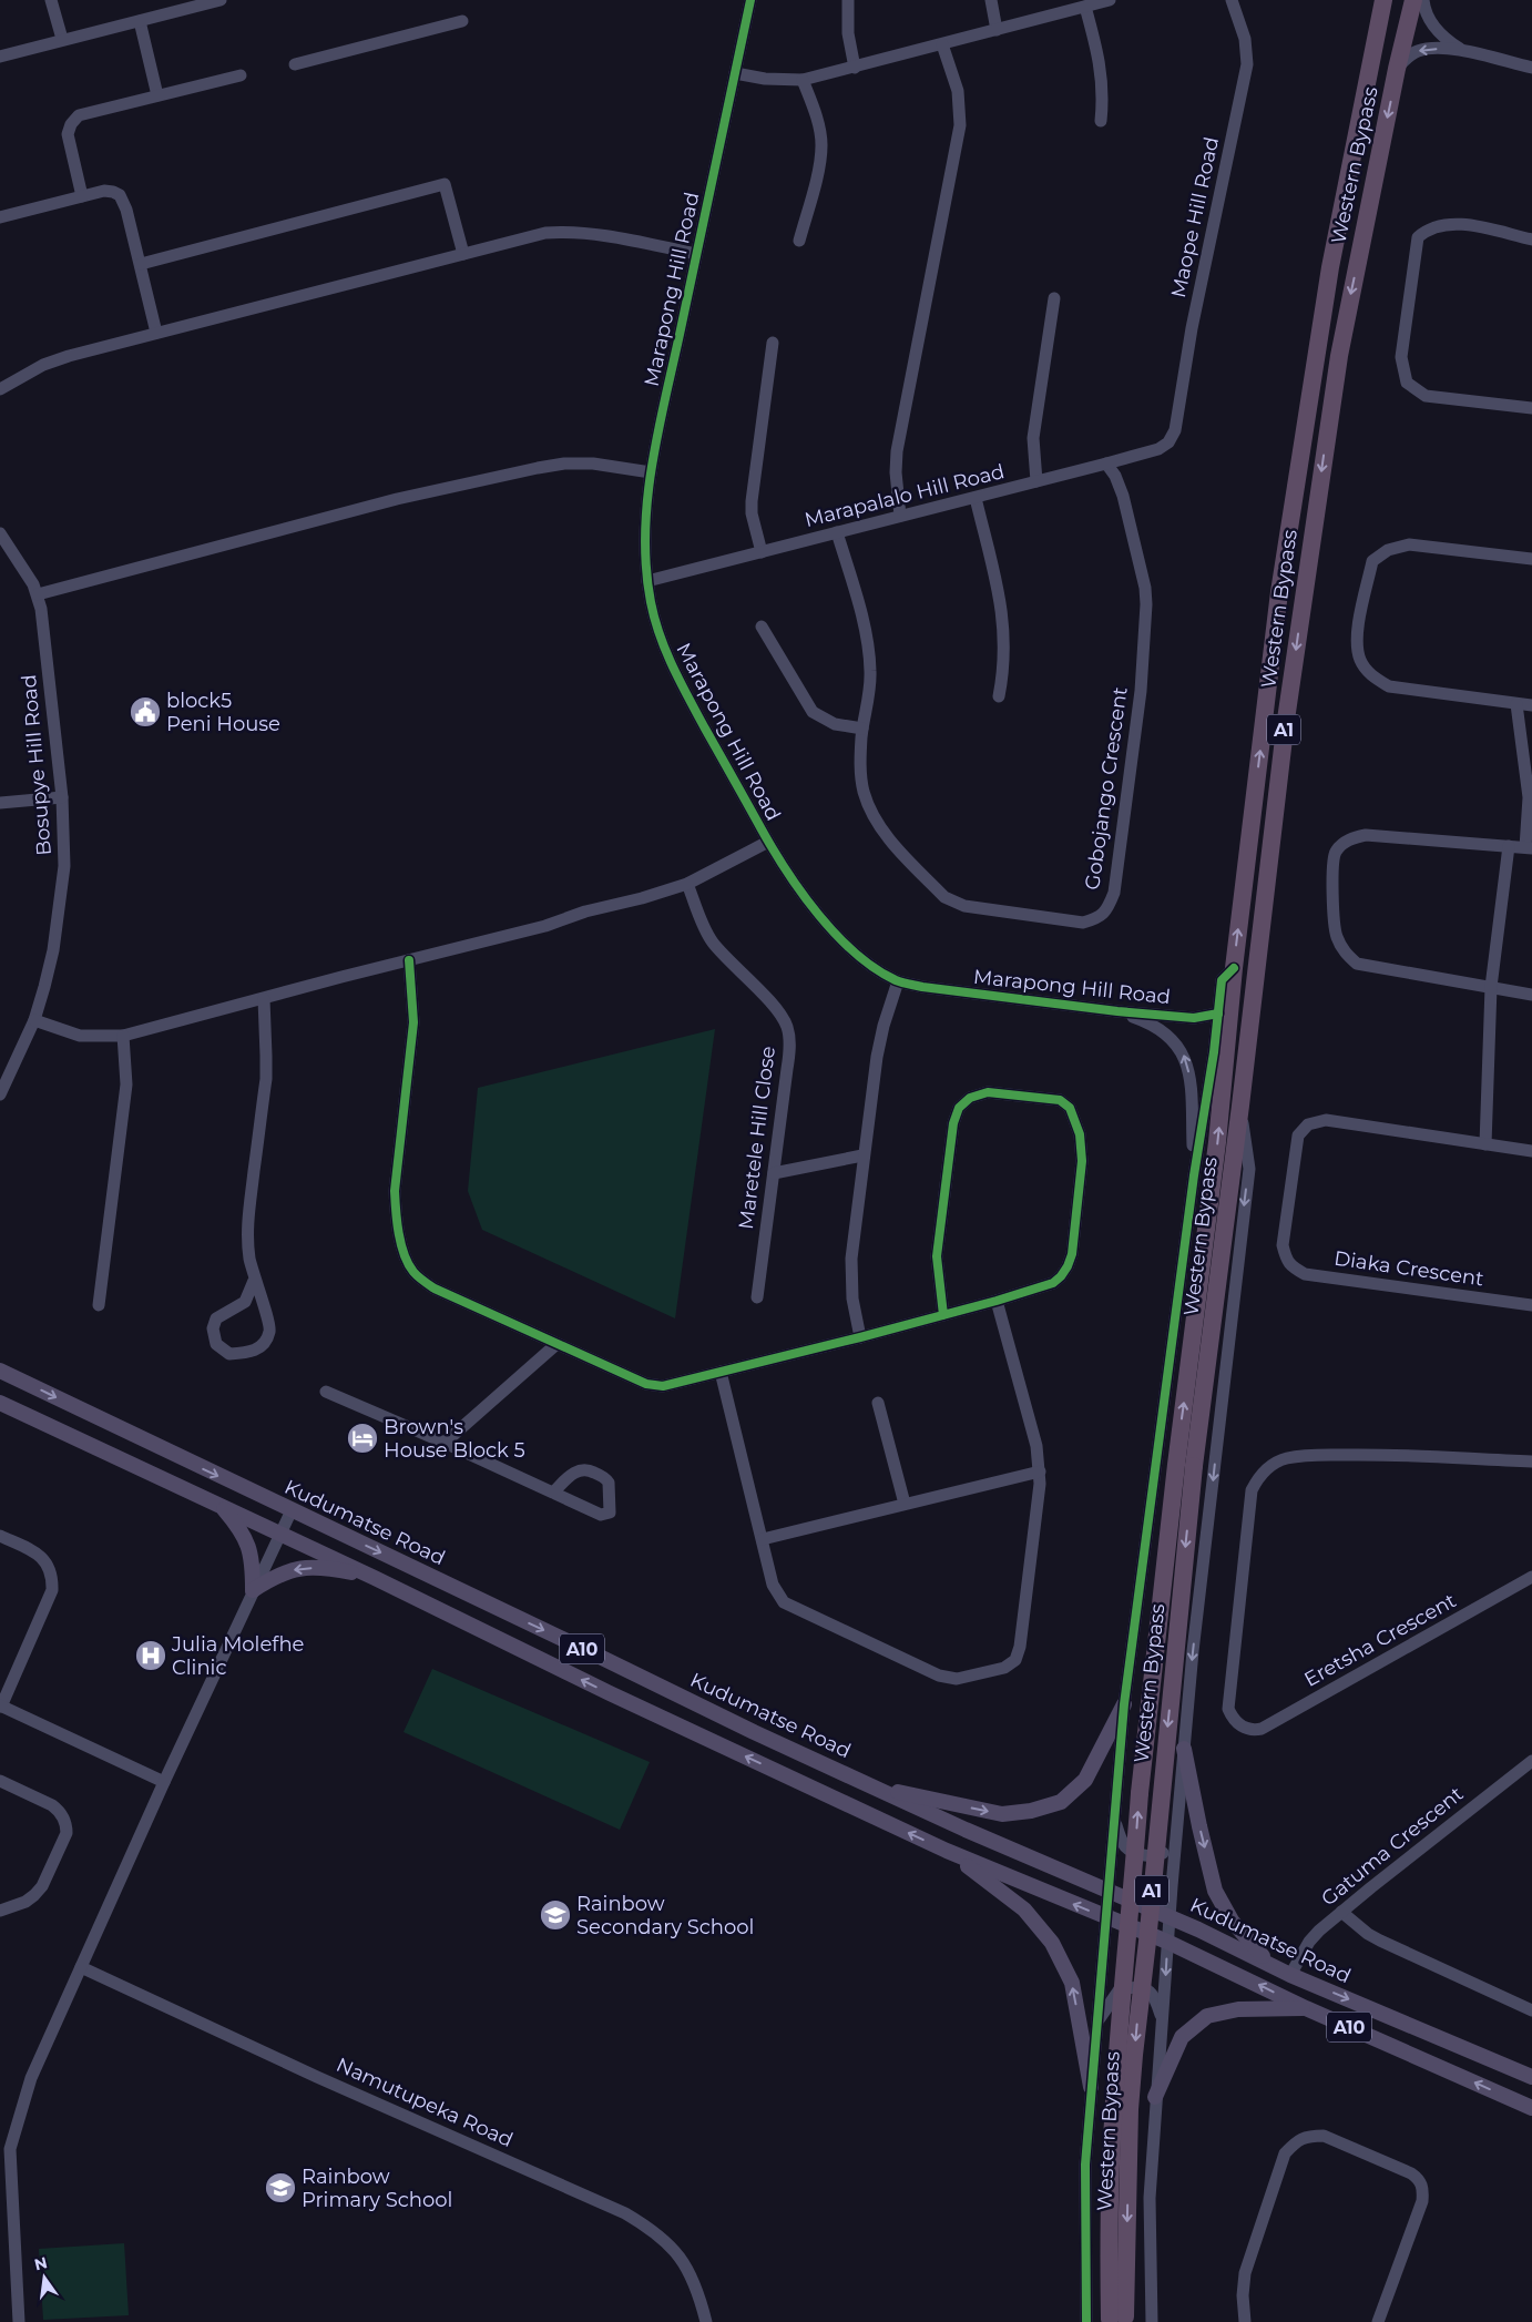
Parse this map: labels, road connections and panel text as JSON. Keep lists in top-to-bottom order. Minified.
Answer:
{"streets":{"highway":["Western Bypass","A1"],"main road":["Kudumatse Road","A10"],"street":["Maope Hill Road","Marapong Hill Road","Marapalalo Hill Road","Bosupye Hill Road","Gobojango Crescent","Maretele Hill Close","Diaka Crescent","Eretsha Crescent","Gatuma Crescent","Namutupeka Road"]},"crossings":[["Maope Hill Road","Marapalalo Hill Road"],["Marapong Hill Road","Marapalalo Hill Road"],["Marapalalo Hill Road","Gobojango Crescent"],["Kudumatse Road","Gatuma Crescent"]],"places":{"public building":["block5 Peni House"],"hotel":["Brown's House Block 5"],"hospital":["Julia Molefhe Clinic"],"school or university":["Rainbow Secondary School","Rainbow Primary School"]},"north":"top"}
